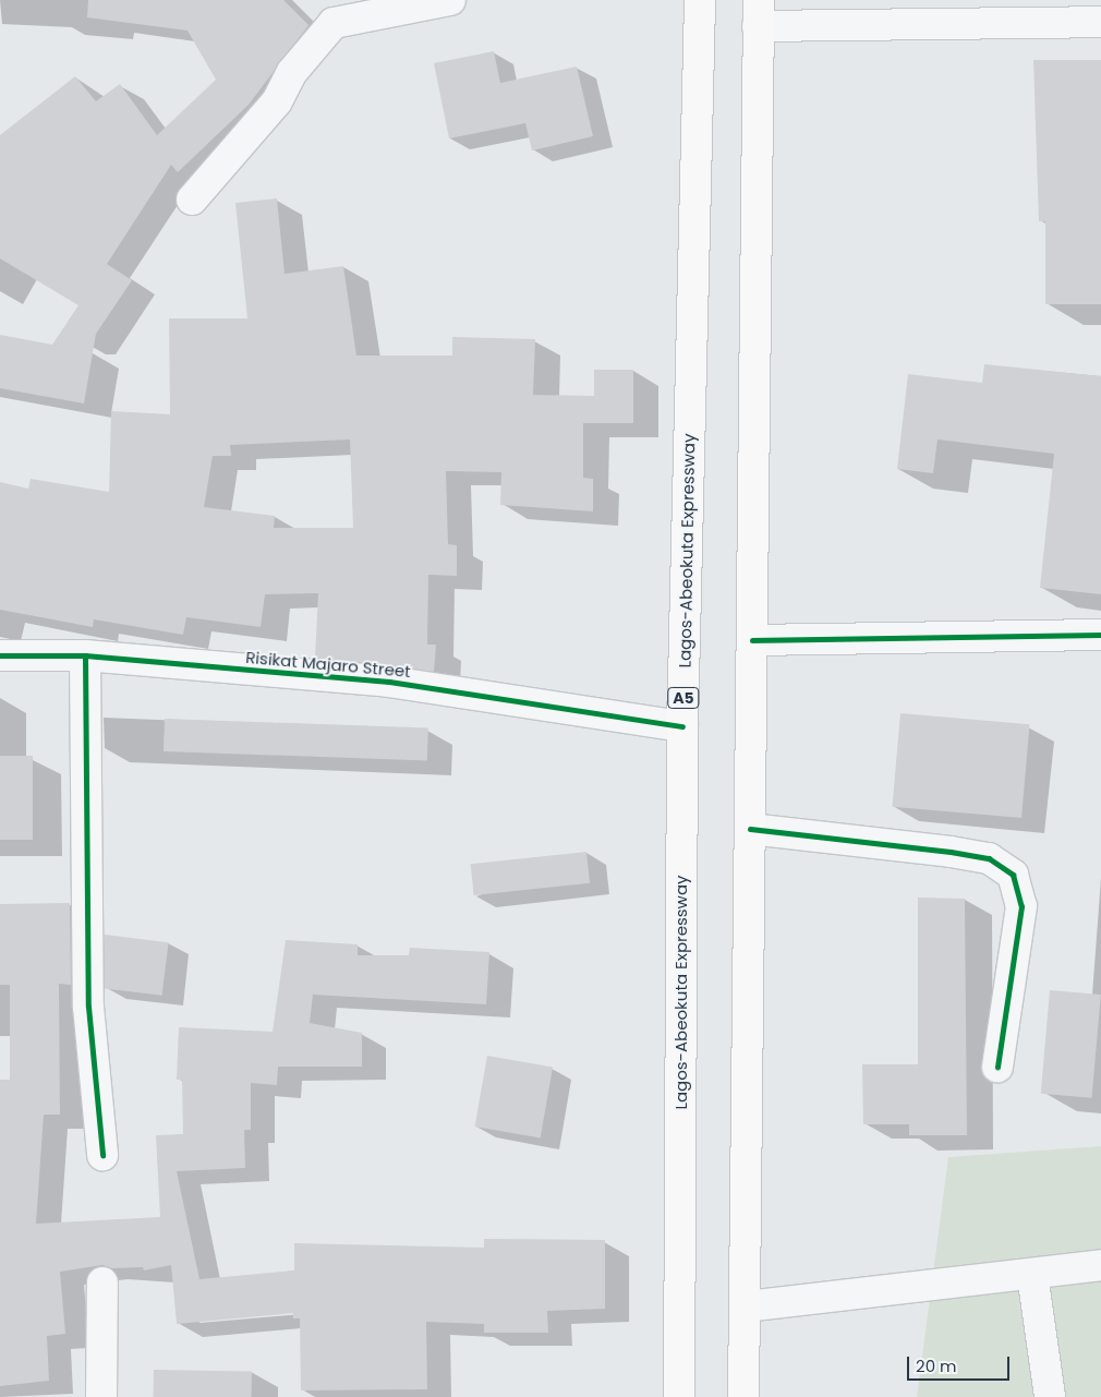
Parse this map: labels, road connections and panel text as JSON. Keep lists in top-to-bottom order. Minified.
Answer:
{"streets":{"highway":["Lagos-Abeokuta Expressway","A5"],"street":["Risikat Majaro Street"]},"crossings":[["Lagos-Abeokuta Expressway","Risikat Majaro Street"]],"scale_bar":"20 m"}
